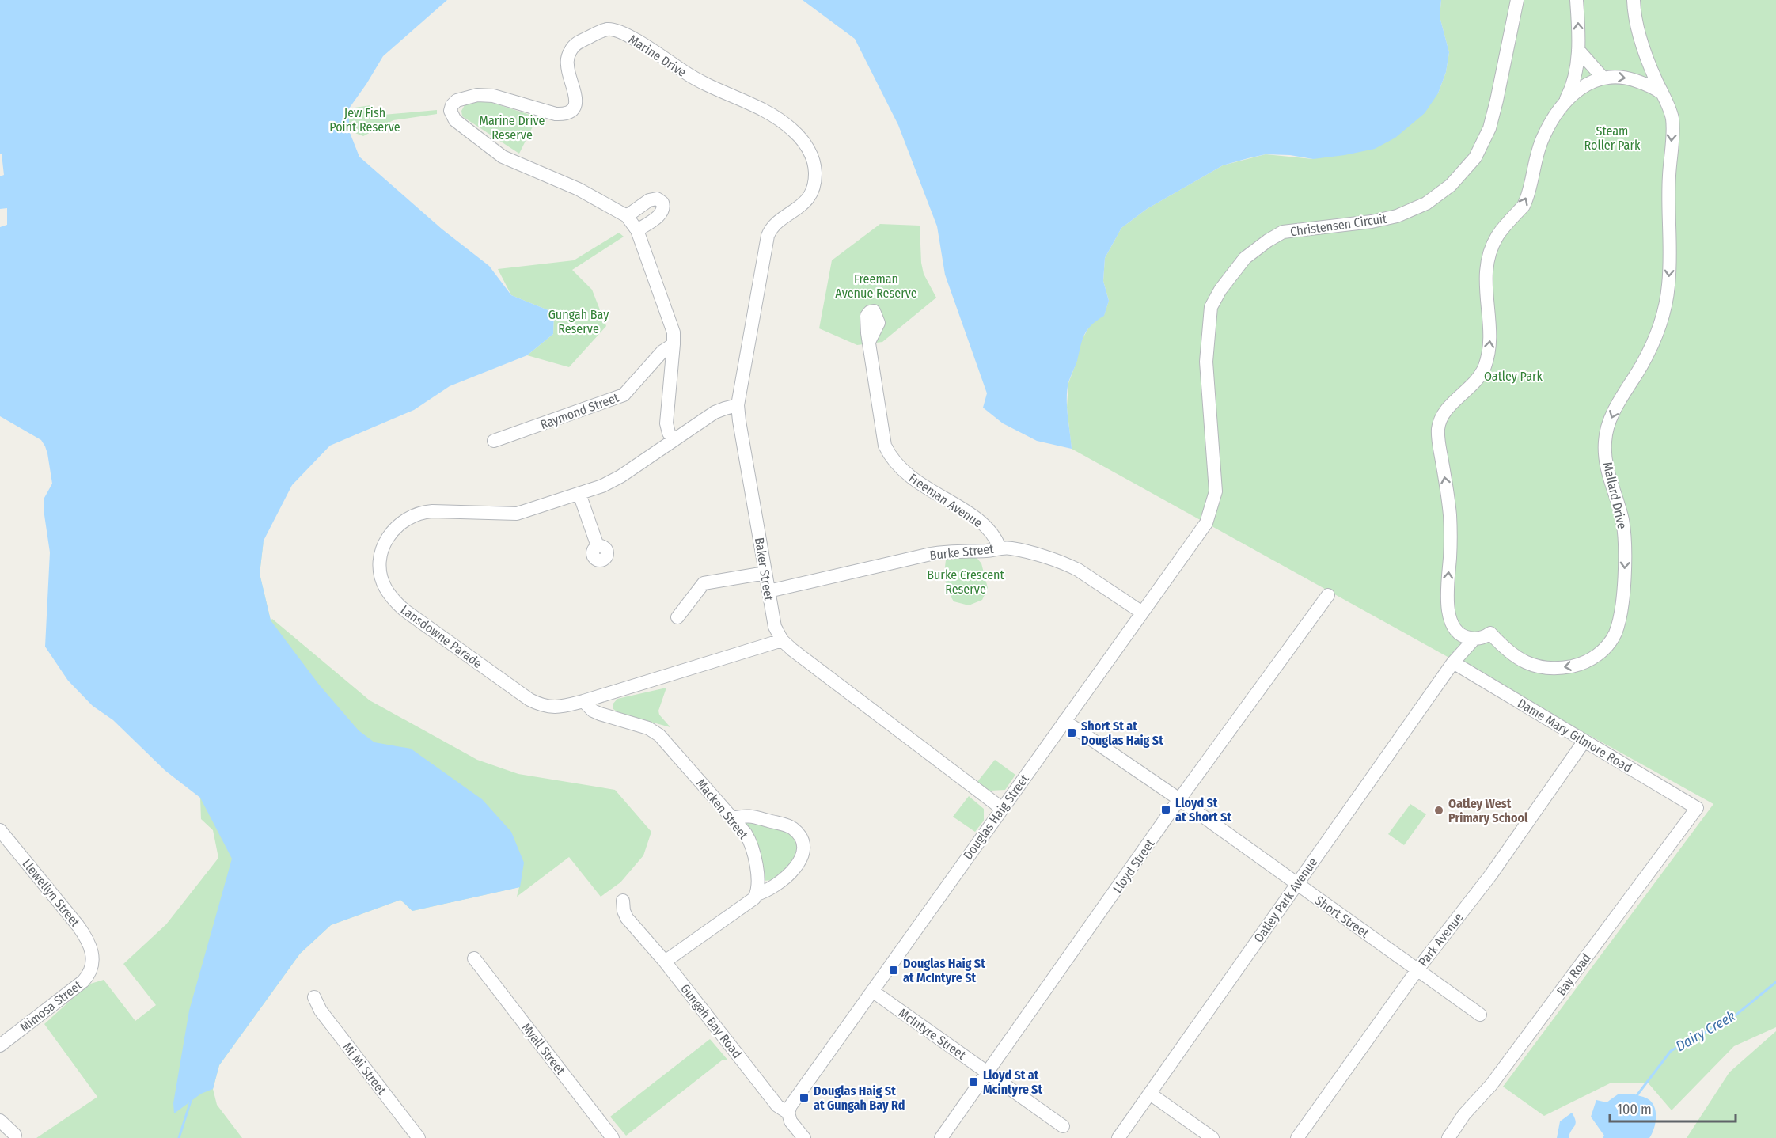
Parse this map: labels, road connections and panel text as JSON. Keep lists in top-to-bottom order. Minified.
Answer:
{"streets":{"street":["Marine Drive","Christensen Circuit","Raymond Street","Mallard Drive","Freeman Avenue","Burke Street","Baker Street","Lansdowne Parade","Dame Mary Gilmore Road","Macken Street","Douglas Haig Street","Lloyd Street","Llewellyn Street","Oatley Park Avenue","Short Street","Park Avenue","Bay Road","Mimosa Street","Gungah Bay Road","McIntyre Street","Myall Street","Mi Mi Street"]},"crossings":[["Marine Drive","Raymond Street"],["Marine Drive","Baker Street"],["Marine Drive","Lansdowne Parade"],["Christensen Circuit","Douglas Haig Street"],["Freeman Avenue","Burke Street"],["Burke Street","Baker Street"],["Burke Street","Douglas Haig Street"],["Baker Street","Lansdowne Parade"],["Baker Street","Douglas Haig Street"],["Lansdowne Parade","Macken Street"],["Dame Mary Gilmore Road","Oatley Park Avenue"],["Dame Mary Gilmore Road","Park Avenue"],["Dame Mary Gilmore Road","Bay Road"],["Douglas Haig Street","Short Street"],["Douglas Haig Street","Gungah Bay Road"],["Douglas Haig Street","McIntyre Street"],["Lloyd Street","Short Street"],["Lloyd Street","McIntyre Street"],["Llewellyn Street","Mimosa Street"],["Oatley Park Avenue","Short Street"],["Short Street","Park Avenue"]],"water":["Dairy Creek"],"parks":["Jew Fish Point Reserve","Marine Drive Reserve","Steam Roller Park","Freeman Avenue Reserve","Gungah Bay Reserve","Oatley Park","Burke Crescent Reserve"],"places":{"transit":["Short St at Douglas Haig St","Lloyd St at Short St","Douglas Haig St at McIntyre St","Lloyd St at Mcintyre St","Douglas Haig St at Gungah Bay Rd"],"other":["Oatley West Primary School"]},"scale_bar":"100 m"}
